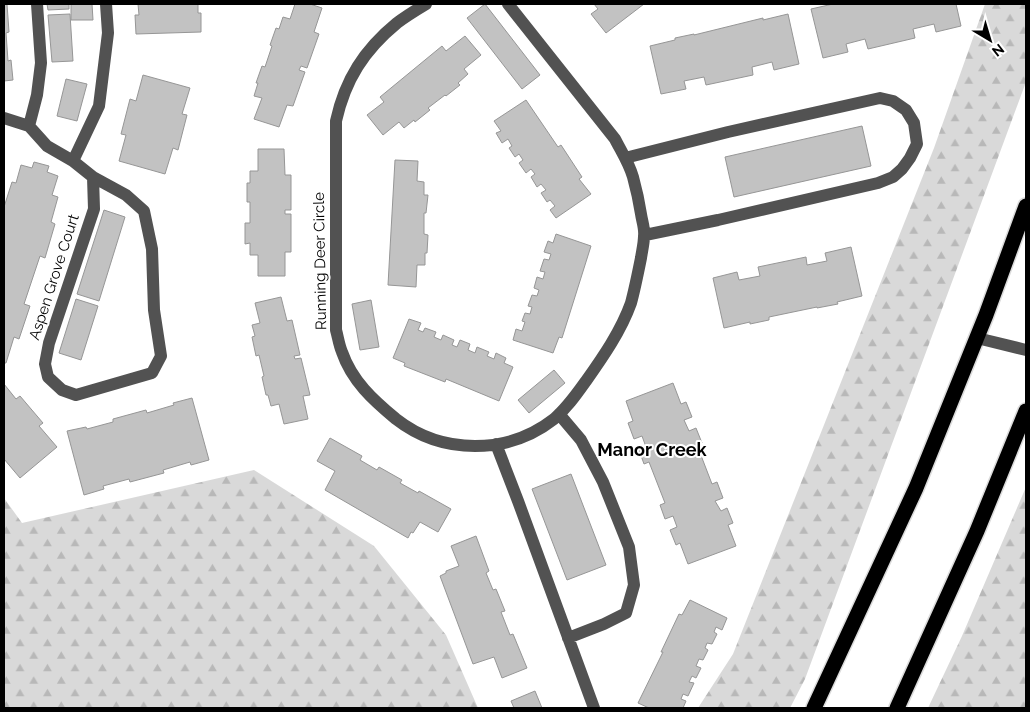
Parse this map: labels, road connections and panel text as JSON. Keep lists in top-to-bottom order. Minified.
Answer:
{"streets":{"street":["Running Deer Circle","Aspen Grove Court"]},"districts":["Manor Creek"],"north":"bottom right"}
